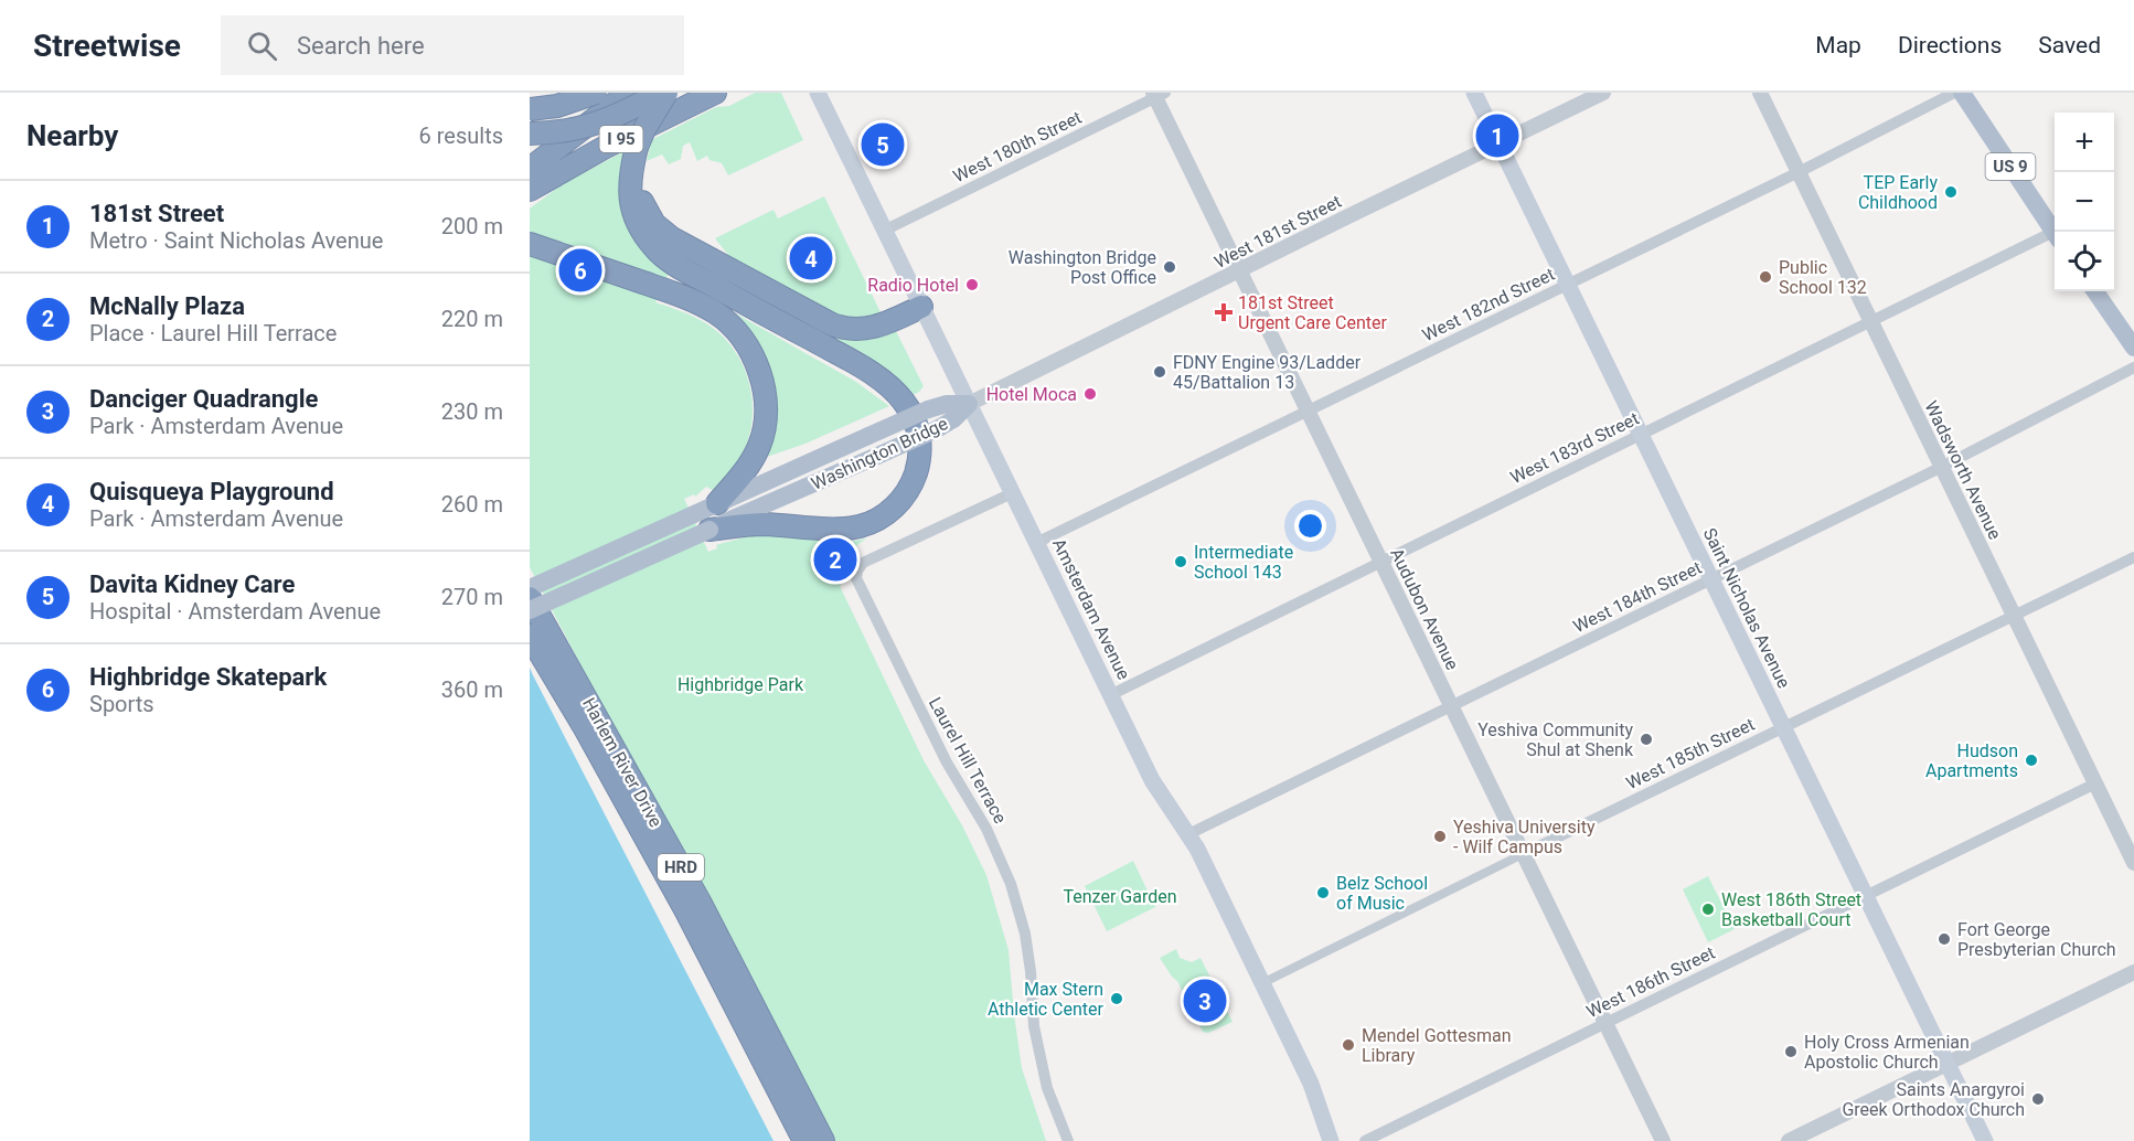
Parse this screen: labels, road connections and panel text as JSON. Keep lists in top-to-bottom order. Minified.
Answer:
{"streets":{"highway":["I 95","Harlem River Drive","HRD"],"main road":["US 9","Washington Bridge","Saint Nicholas Avenue","Amsterdam Avenue"],"street":["West 180th Street","West 181st Street","West 182nd Street","West 183rd Street","Wadsworth Avenue","West 184th Street","Audubon Avenue","West 185th Street","Laurel Hill Terrace","West 186th Street"]},"crossings":[["West 180th Street","Amsterdam Avenue"],["West 180th Street","Audubon Avenue"],["West 181st Street","Washington Bridge"],["West 181st Street","Saint Nicholas Avenue"],["West 181st Street","Amsterdam Avenue"],["West 181st Street","Audubon Avenue"],["West 182nd Street","Wadsworth Avenue"],["West 182nd Street","Saint Nicholas Avenue"],["West 182nd Street","Amsterdam Avenue"],["West 182nd Street","Audubon Avenue"],["West 183rd Street","Wadsworth Avenue"],["West 183rd Street","Saint Nicholas Avenue"],["West 183rd Street","Amsterdam Avenue"],["West 183rd Street","Audubon Avenue"],["Washington Bridge","Amsterdam Avenue"],["Wadsworth Avenue","West 184th Street"],["Wadsworth Avenue","West 185th Street"],["Wadsworth Avenue","West 186th Street"],["West 184th Street","Saint Nicholas Avenue"],["West 184th Street","Amsterdam Avenue"],["West 184th Street","Audubon Avenue"],["Saint Nicholas Avenue","West 185th Street"],["Saint Nicholas Avenue","West 186th Street"],["Amsterdam Avenue","West 185th Street"],["Amsterdam Avenue","Laurel Hill Terrace"],["Audubon Avenue","West 185th Street"],["Audubon Avenue","West 186th Street"]],"parks":["Highbridge Park","Tenzer Garden"],"places":{"other":["TEP Early Childhood","Washington Bridge Post Office","Public School 132","Radio Hotel","FDNY Engine 93/Ladder 45/Battalion 13","Hotel Moca","Intermediate School 143","Yeshiva Community Shul at Shenk","Hudson Apartments","Yeshiva University - Wilf Campus","Belz School of Music","West 186th Street Basketball Court","Fort George Presbyterian Church","Max Stern Athletic Center","Mendel Gottesman Library","Holy Cross Armenian Apostolic Church","Saints Anargyroi Greek Orthodox Church"],"health":["181st Street Urgent Care Center"]},"page":{"header":"Streetwise","search":"Search here","nav":["Map","Directions","Saved"],"heading":["Nearby","6 results"],"pins":["1","5","4","6","2","3"],"map_buttons":["+","−"],"list":[{"mark":"1","name":"181st Street","note":"Metro · Saint Nicholas Avenue","value":"200 m"},{"mark":"2","name":"McNally Plaza","note":"Place · Laurel Hill Terrace","value":"220 m"},{"mark":"3","name":"Danciger Quadrangle","note":"Park · Amsterdam Avenue","value":"230 m"},{"mark":"4","name":"Quisqueya Playground","note":"Park · Amsterdam Avenue","value":"260 m"},{"mark":"5","name":"Davita Kidney Care","note":"Hospital · Amsterdam Avenue","value":"270 m"},{"mark":"6","name":"Highbridge Skatepark","note":"Sports","value":"360 m"}]}}
